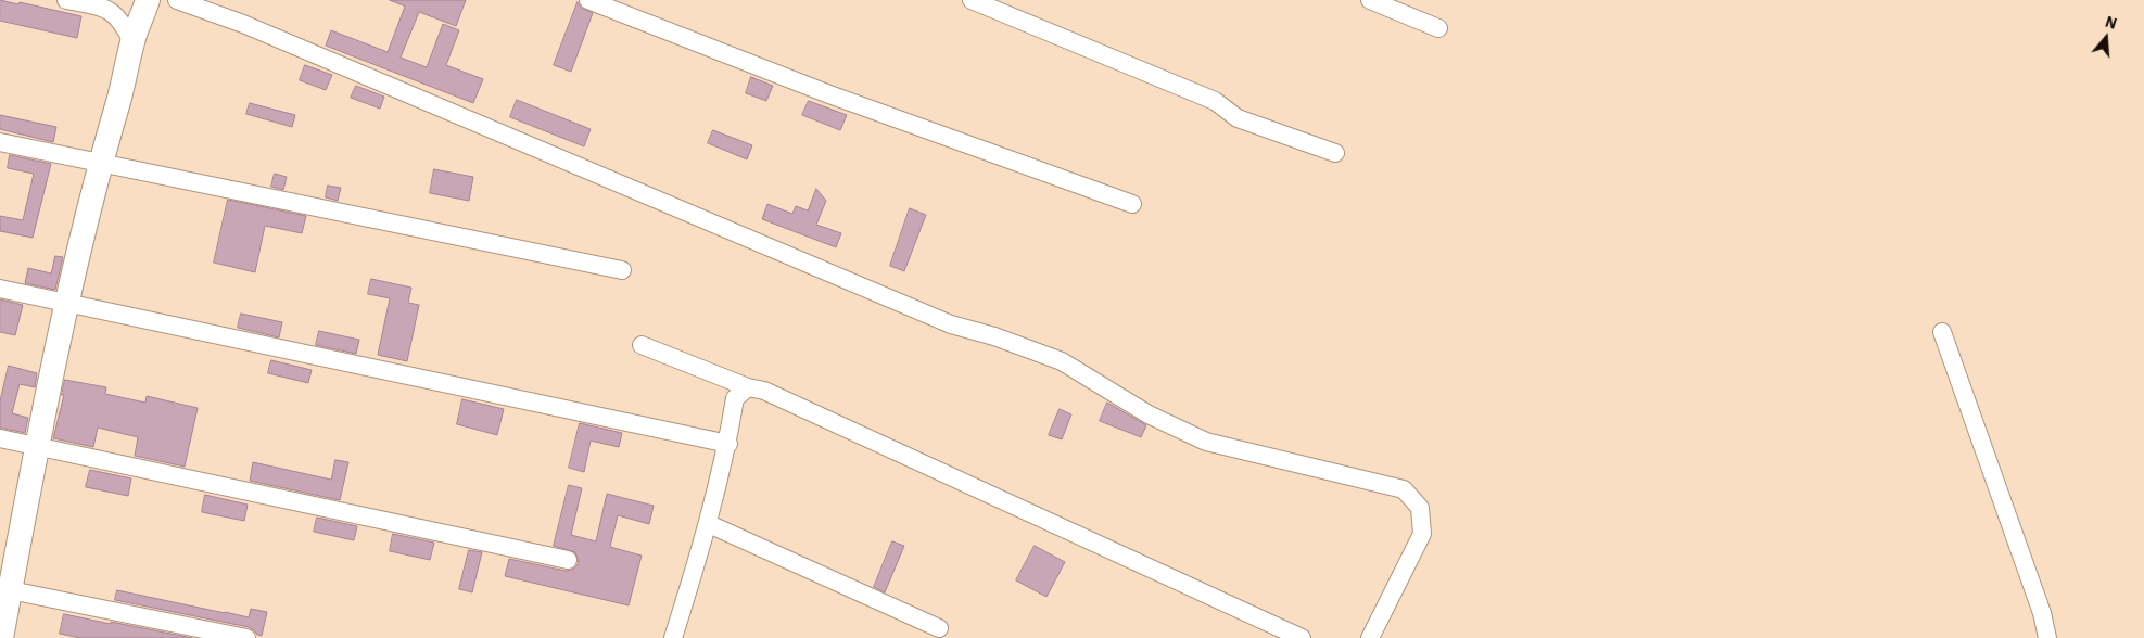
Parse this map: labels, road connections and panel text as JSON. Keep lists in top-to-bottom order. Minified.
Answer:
{"north":"top"}
